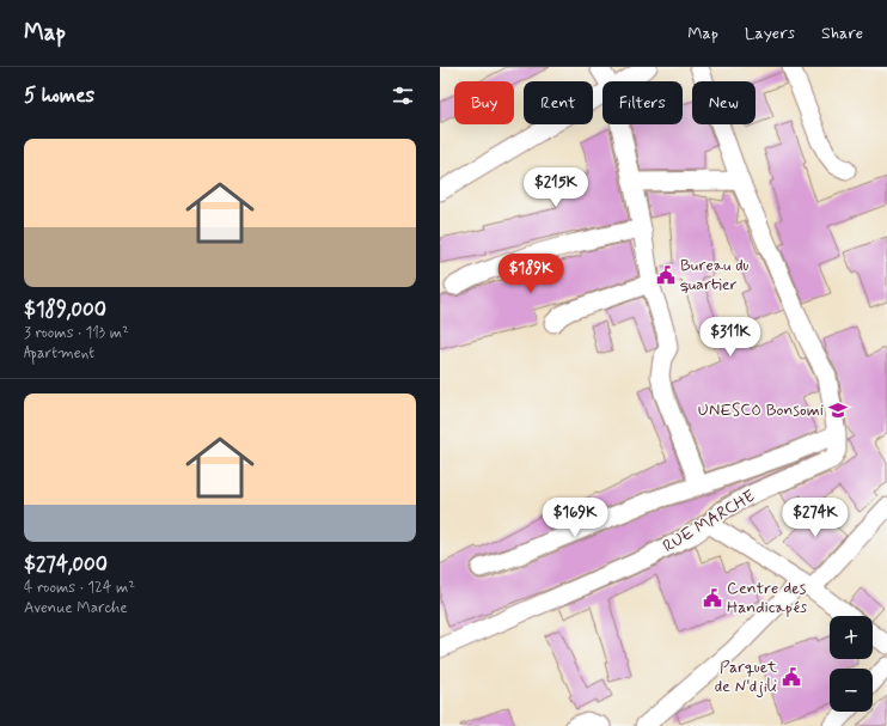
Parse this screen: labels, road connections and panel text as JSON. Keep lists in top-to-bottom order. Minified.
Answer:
{"streets":{"street":["RUE MARCHE"]},"places":{"public building":["Bureau du quartier","Centre des Handicapés","Parquet de N'djili"],"school or university":["UNESCO Bonsomi"]},"page":{"header":"Map","nav":["Map","Layers","Share"],"heading":"5 homes","chip":["Buy","Rent","Filters","New"],"list":[{"name":"$189,000","note":"3 rooms · 113 m² · Apartment"},{"name":"$274,000","note":"4 rooms · 124 m² · Avenue Marche"}],"price":["$215K","$189K","$311K","$169K","$274K"],"map_buttons":["+","−"]}}
